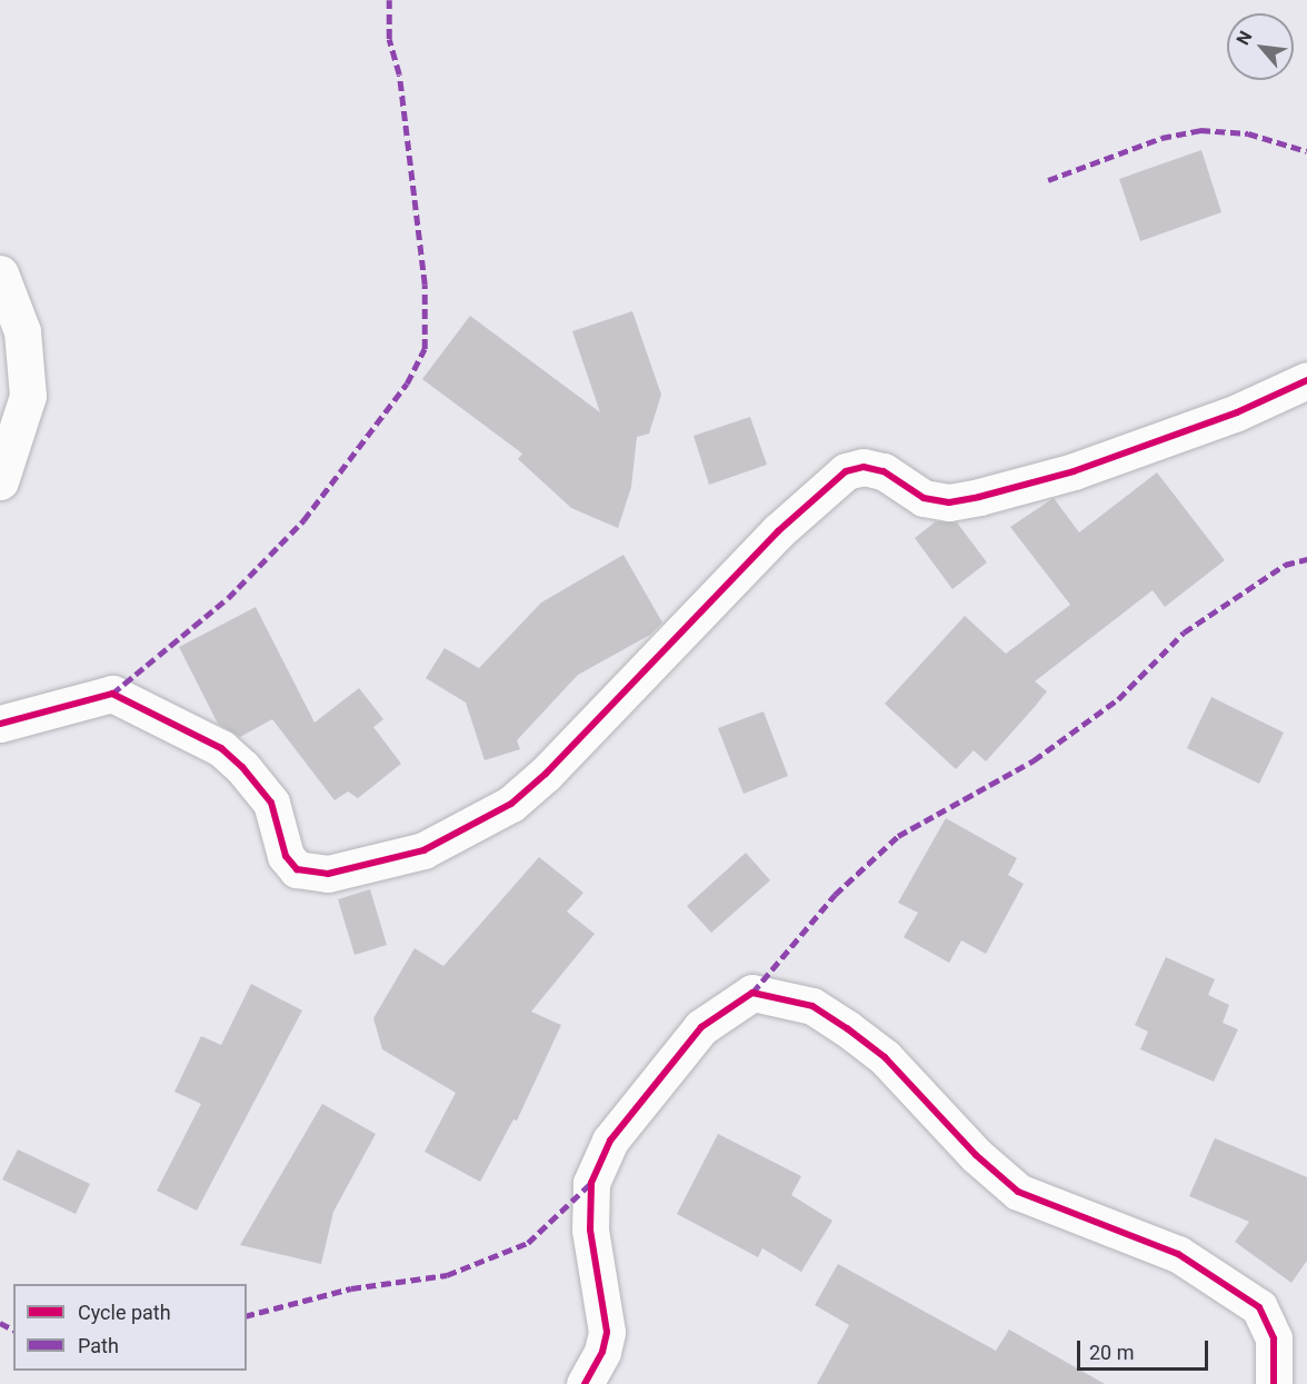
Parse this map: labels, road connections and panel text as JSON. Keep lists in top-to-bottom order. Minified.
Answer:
{"legend":["Cycle path","Path"],"scale_bar":"20 m","north":"top left"}
